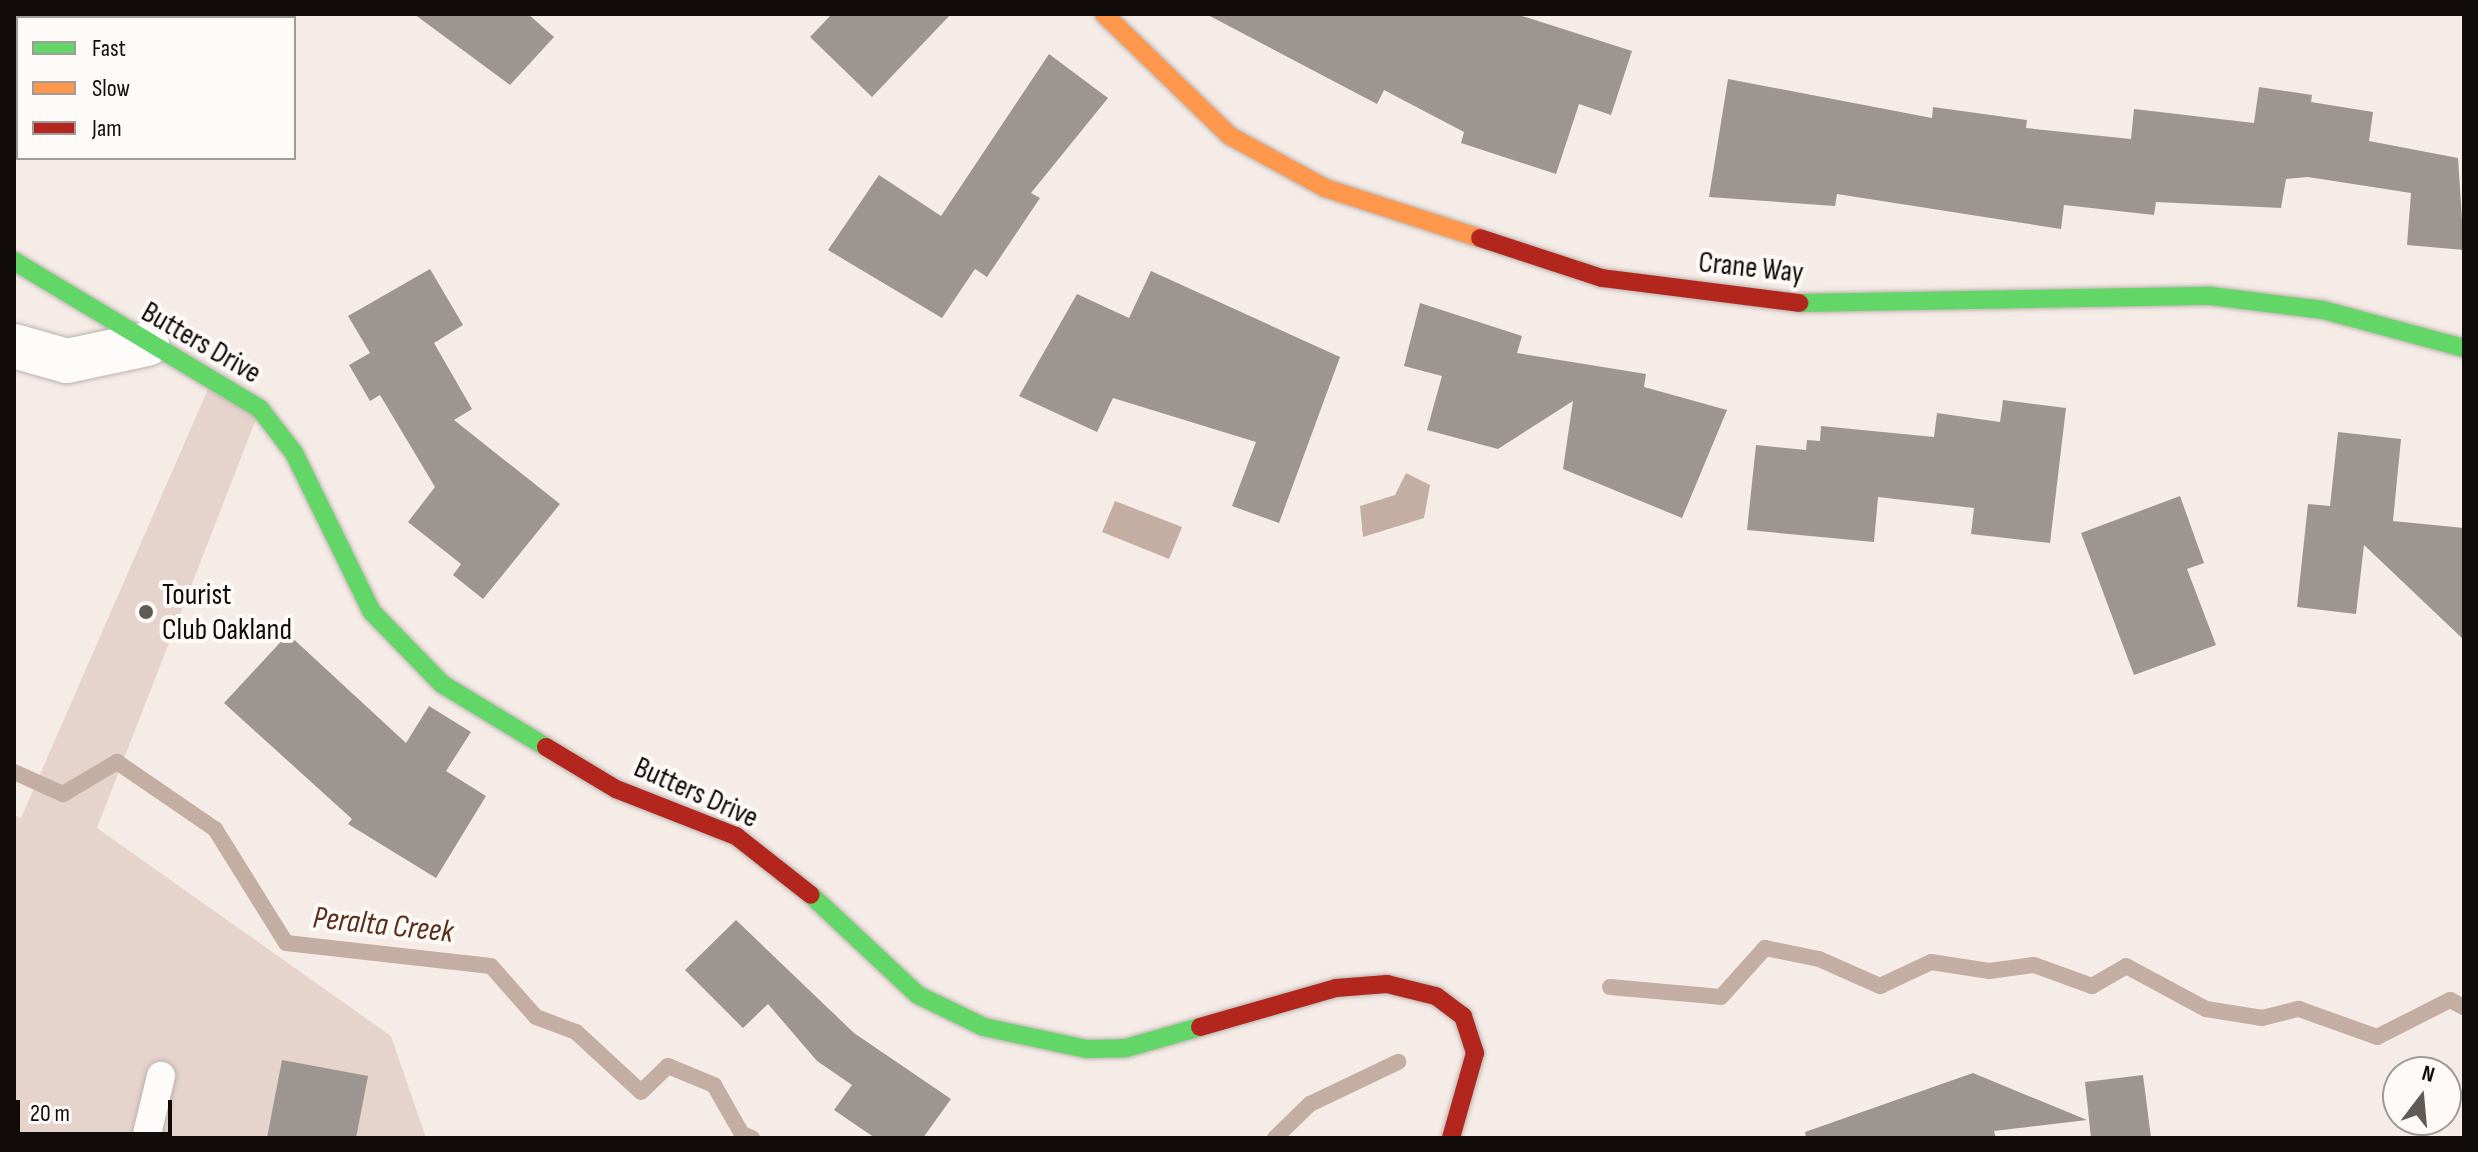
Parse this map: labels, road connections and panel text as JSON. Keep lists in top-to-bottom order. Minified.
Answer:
{"streets":{"street":["Crane Way","Butters Drive"]},"water":["Peralta Creek"],"places":["Tourist Club Oakland"],"legend":["Fast","Slow","Jam"],"scale_bar":"20 m","north":"top"}
